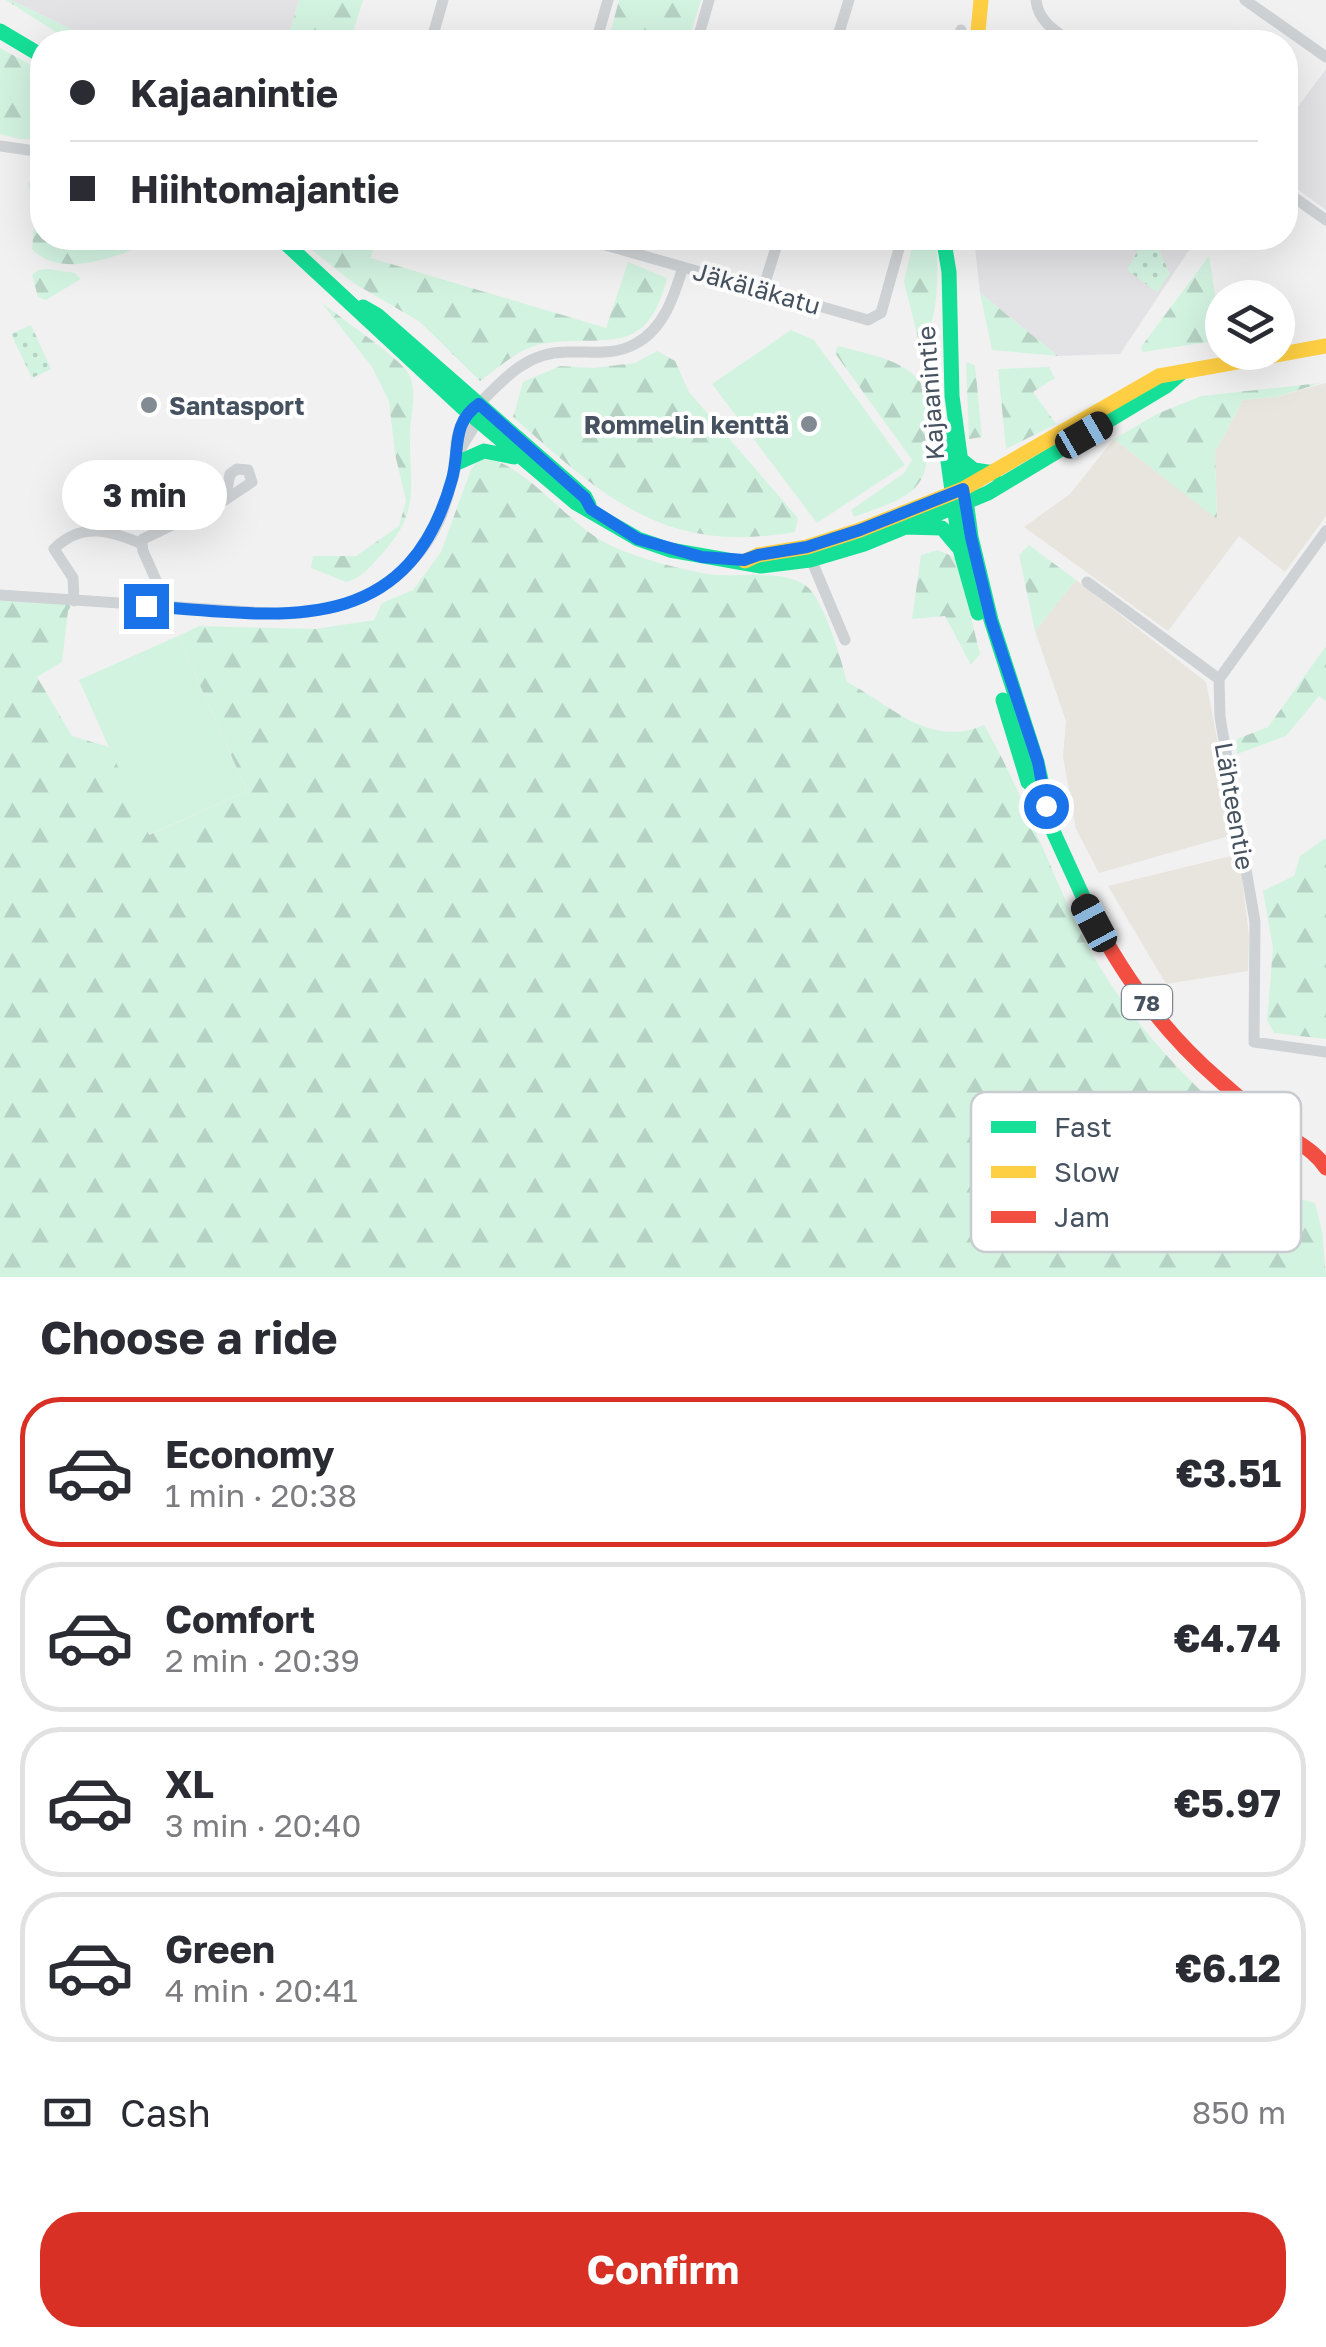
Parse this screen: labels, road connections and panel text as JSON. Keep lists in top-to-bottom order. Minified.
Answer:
{"streets":{"street":["Jäkäläkatu","Kajaanintie","Lähteentie","78"]},"crossings":[["Kajaanintie","78"]],"places":["Santasport","Rommelin kenttä"],"legend":["Fast","Slow","Jam"],"page":{"banner":["Kajaanintie","Hiihtomajantie"],"bubble":"3 min","heading":"Choose a ride","list":[{"name":"Economy","note":"1 min · 20:38","value":"€3.51"},{"name":"Comfort","note":"2 min · 20:39","value":"€4.74"},{"name":"XL","note":"3 min · 20:40","value":"€5.97"},{"name":"Green","note":"4 min · 20:41","value":"€6.12"}],"pay":["Cash","850 m"],"buttons":"Confirm"}}
